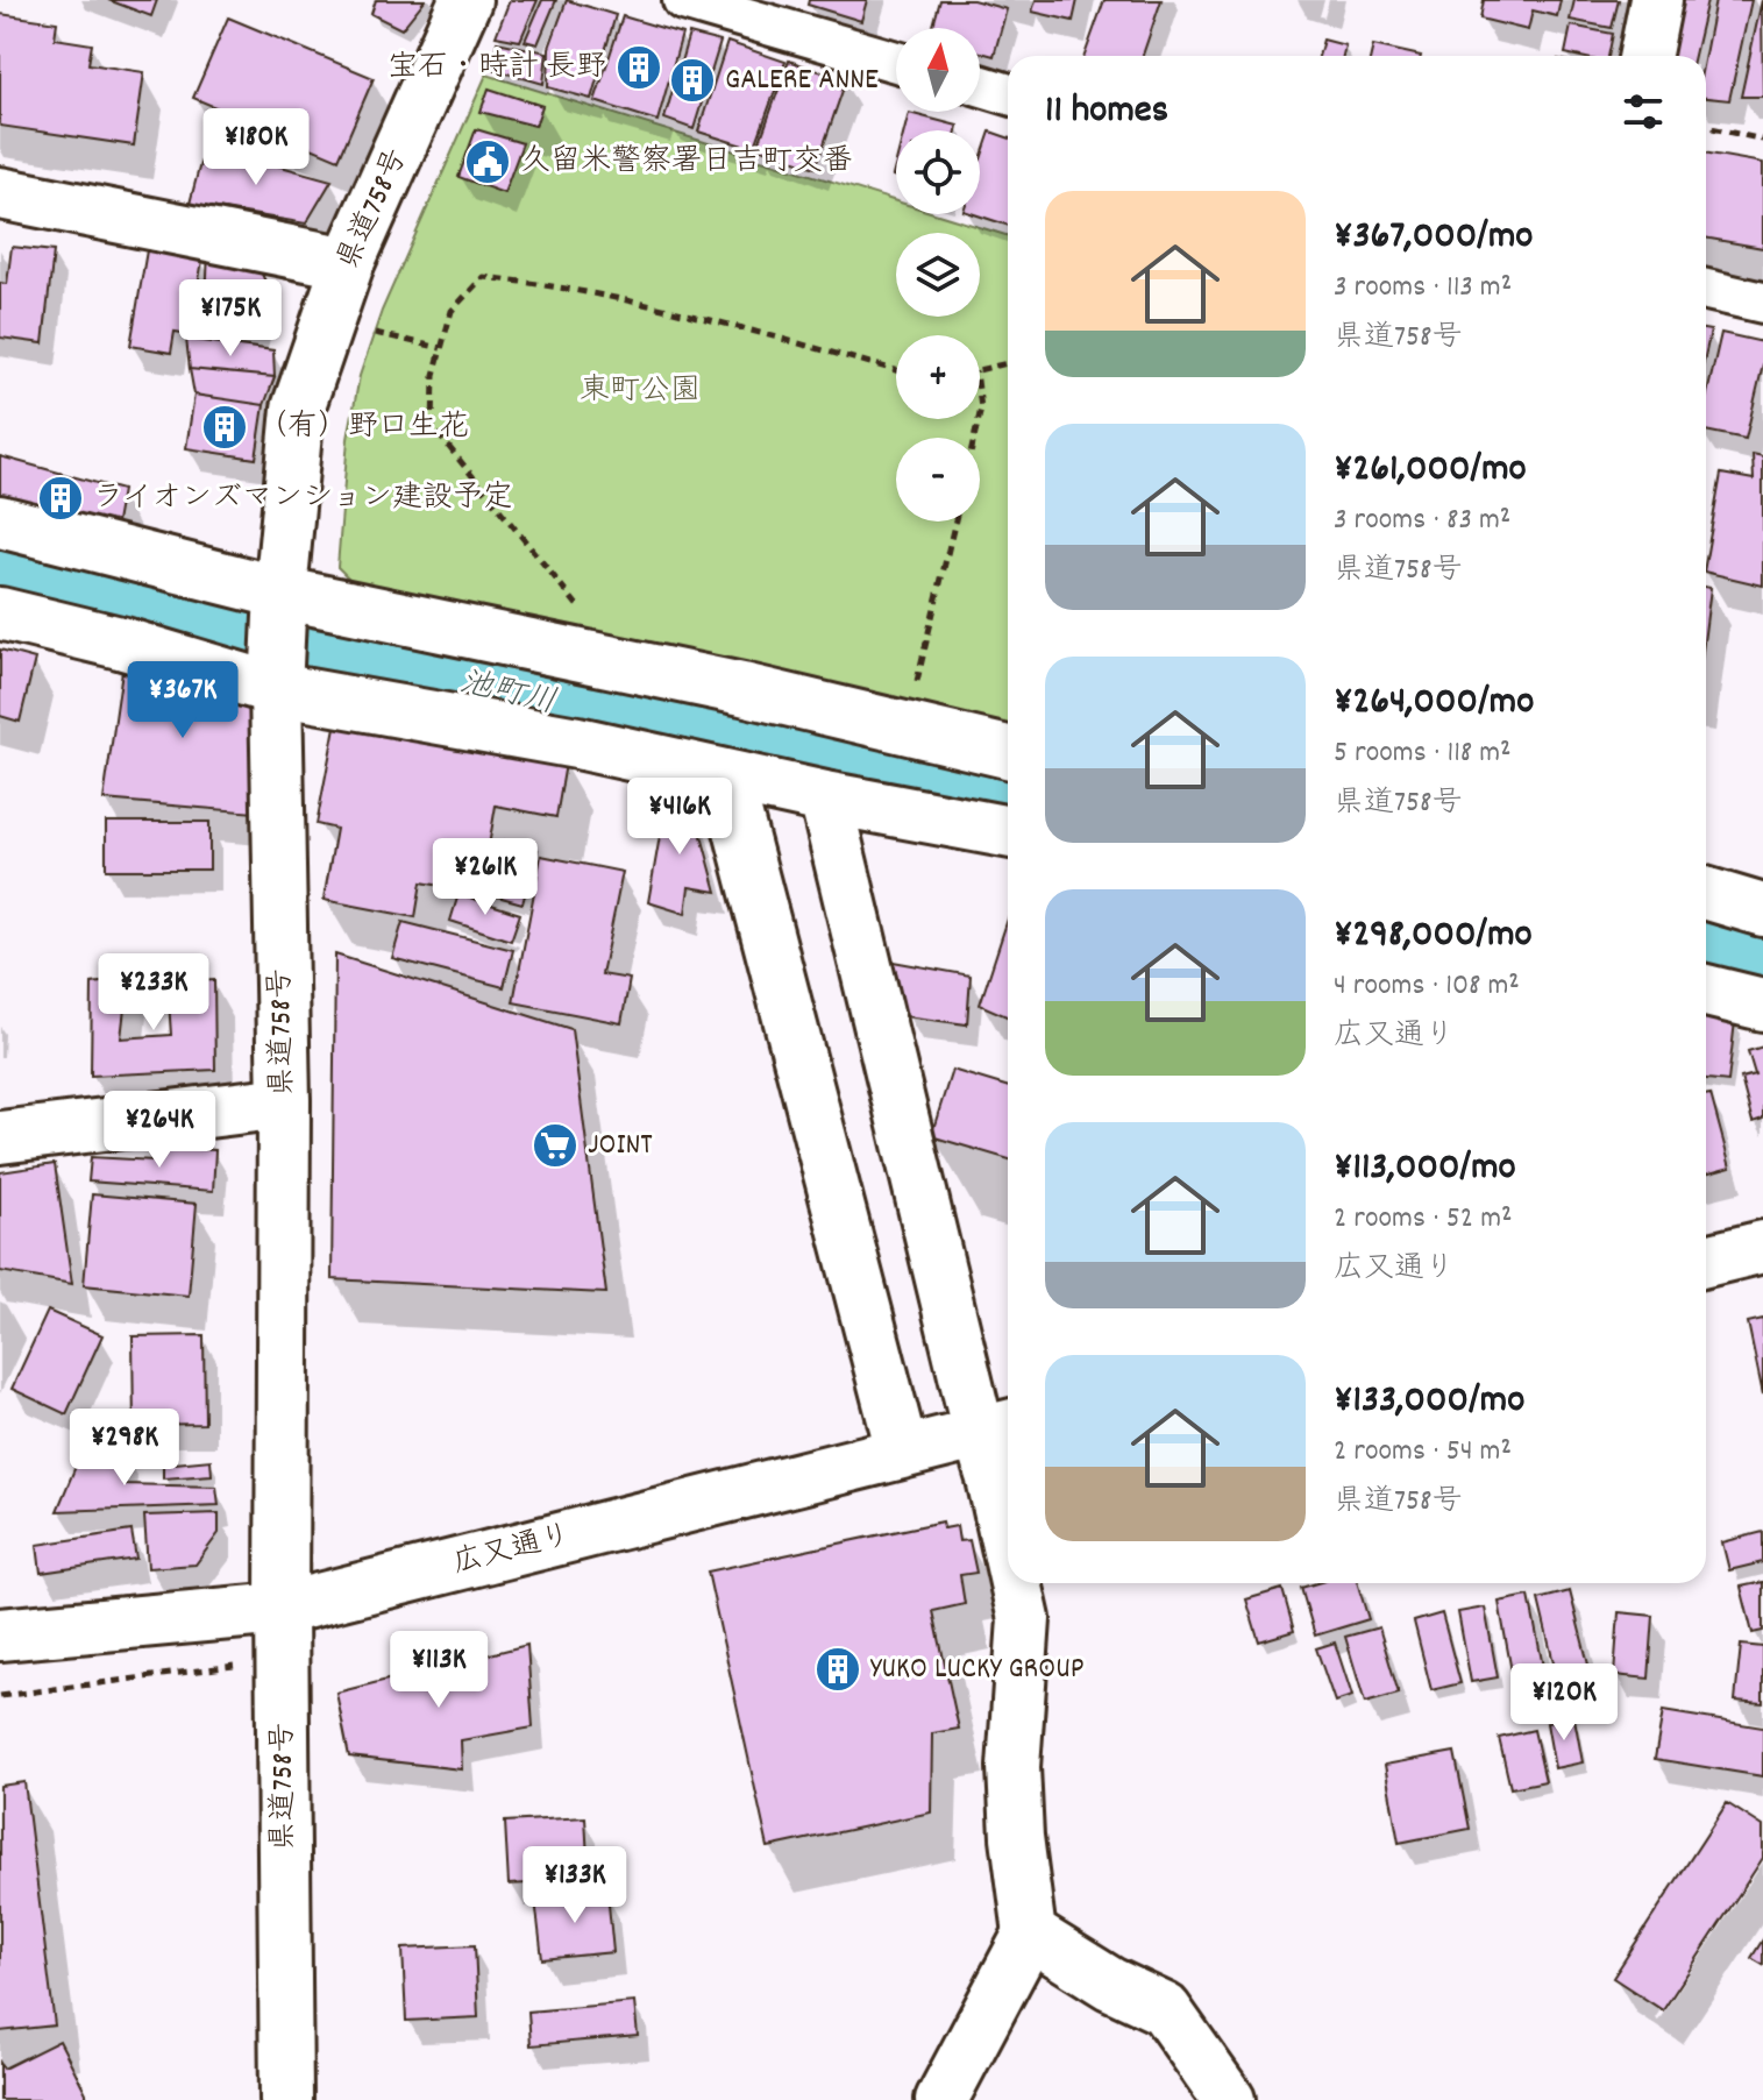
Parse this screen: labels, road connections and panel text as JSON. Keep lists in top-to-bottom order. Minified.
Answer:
{"streets":{"street":["県道758号","広又通り"]},"crossings":[["県道758号","広又通り"]],"water":["池町川"],"parks":["東町公園"],"places":{"building":["宝石・時計 長野","GALERE ANNE","（有）野口生花","ライオンズマンション建設予定","YUKO LUCKY GROUP"],"public building":["久留米警察署日吉町交番"],"supermarket":["JOINT"]},"north":"top","page":{"map_buttons":["+","−"],"heading":"11 homes","price":["¥180K","¥175K","¥367K","¥416K","¥261K","¥233K","¥264K","¥298K","¥113K","¥120K","¥133K"],"list":[{"name":"¥367,000/mo","note":"3 rooms · 113 m² · 県道758号"},{"name":"¥261,000/mo","note":"3 rooms · 83 m² · 県道758号"},{"name":"¥264,000/mo","note":"5 rooms · 118 m² · 県道758号"},{"name":"¥298,000/mo","note":"4 rooms · 108 m² · 広又通り"},{"name":"¥113,000/mo","note":"2 rooms · 52 m² · 広又通り"},{"name":"¥133,000/mo","note":"2 rooms · 54 m² · 県道758号"}]}}
